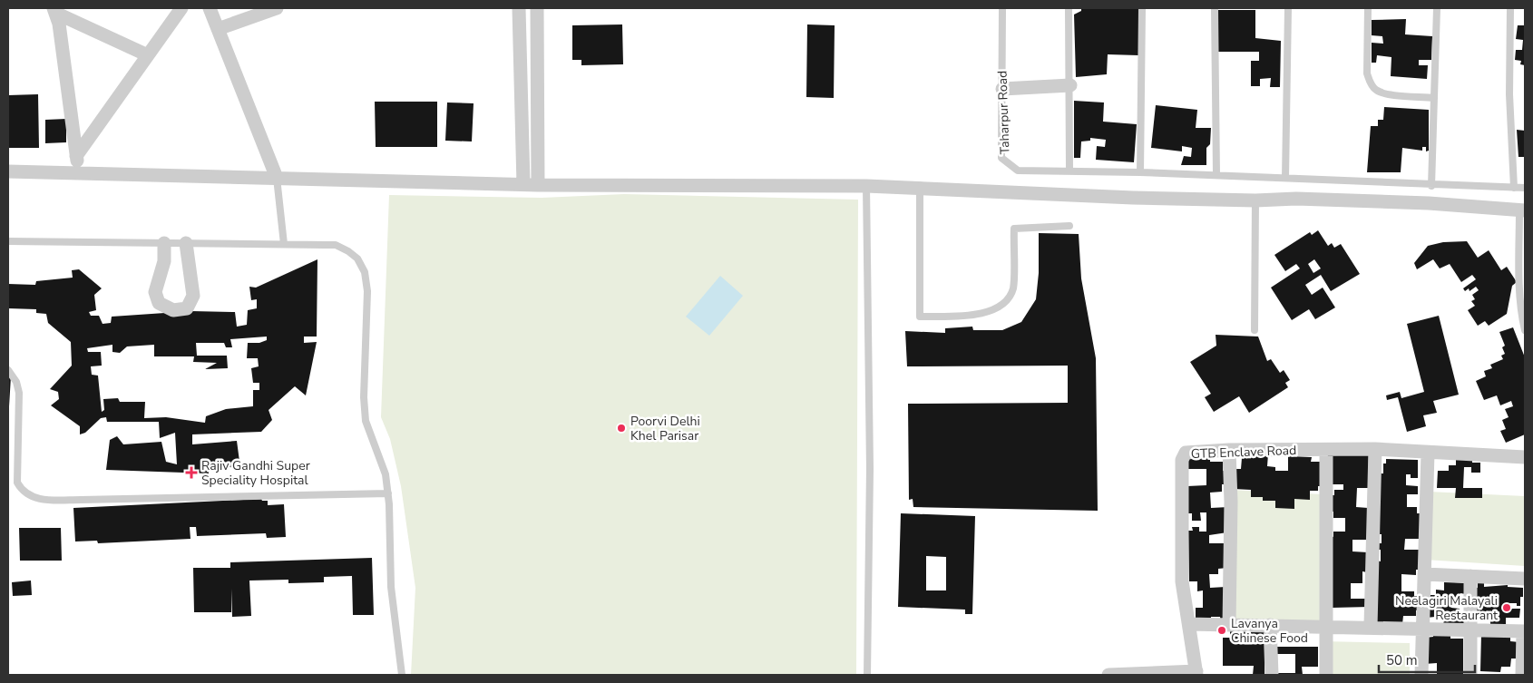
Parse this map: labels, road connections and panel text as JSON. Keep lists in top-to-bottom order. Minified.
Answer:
{"streets":{"street":["GTB Enclave Road"],"lane":["Taharpur Road"]},"places":{"other":["Poorvi Delhi Khel Parisar","Neelagiri Malayali Restaurant","Lavanya Chinese Food"],"health":["Rajiv Gandhi Super Speciality Hospital"]},"scale_bar":"50 m"}
